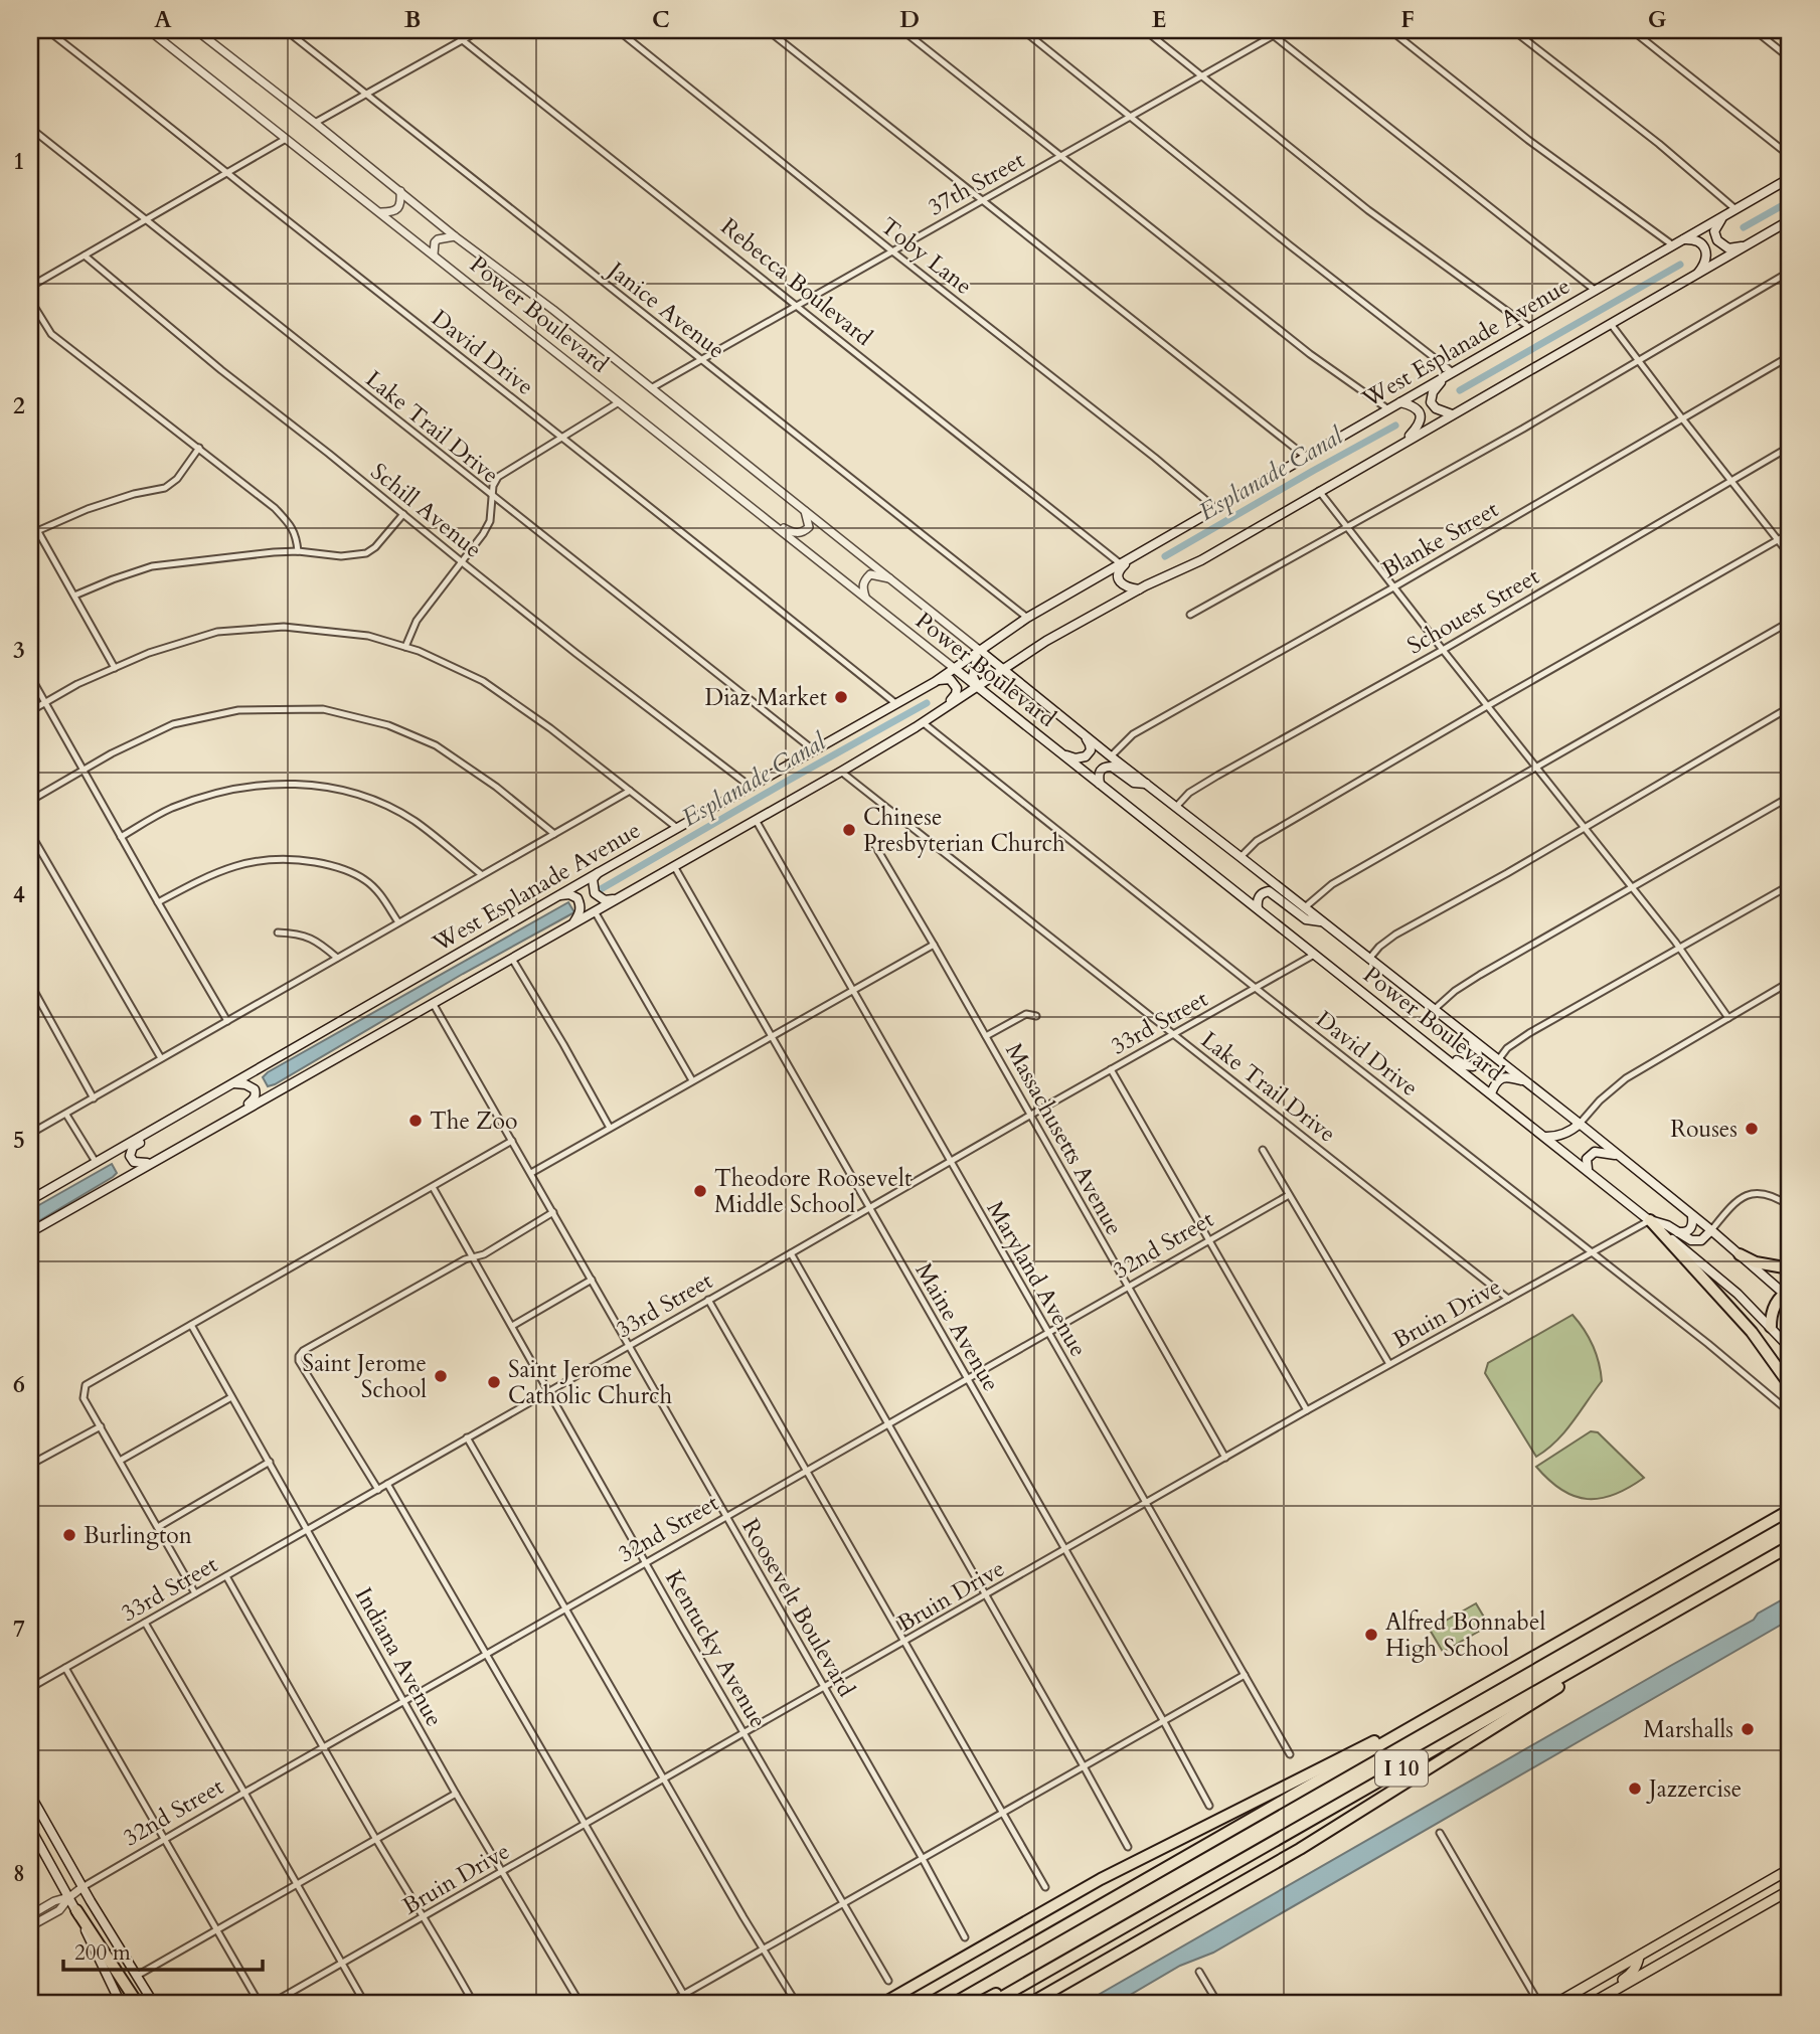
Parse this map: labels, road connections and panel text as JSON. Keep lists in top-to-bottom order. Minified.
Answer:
{"streets":{"highway":["I 10"],"main road":["Power Boulevard","West Esplanade Avenue"],"street":["37th Street","Toby Lane","Rebecca Boulevard","Janice Avenue","David Drive","Lake Trail Drive","Schill Avenue","Blanke Street","Schouest Street","33rd Street","Massachusetts Avenue","32nd Street","Maryland Avenue","Bruin Drive","Maine Avenue","Roosevelt Boulevard","Kentucky Avenue","Indiana Avenue"]},"crossings":[["37th Street","Toby Lane"],["37th Street","Rebecca Boulevard"],["37th Street","Janice Avenue"],["37th Street","Power Boulevard"],["Toby Lane","West Esplanade Avenue"],["Rebecca Boulevard","West Esplanade Avenue"],["Janice Avenue","West Esplanade Avenue"],["Power Boulevard","West Esplanade Avenue"],["Power Boulevard","Blanke Street"],["Power Boulevard","Schouest Street"],["Power Boulevard","33rd Street"],["Power Boulevard","Bruin Drive"],["West Esplanade Avenue","David Drive"],["West Esplanade Avenue","Lake Trail Drive"],["West Esplanade Avenue","Schill Avenue"],["David Drive","33rd Street"],["David Drive","Bruin Drive"],["Lake Trail Drive","33rd Street"],["Lake Trail Drive","Bruin Drive"],["33rd Street","Massachusetts Avenue"],["33rd Street","Maryland Avenue"],["33rd Street","Maine Avenue"],["33rd Street","Roosevelt Boulevard"],["33rd Street","Kentucky Avenue"],["33rd Street","Indiana Avenue"],["Massachusetts Avenue","32nd Street"],["Massachusetts Avenue","Bruin Drive"],["32nd Street","Maryland Avenue"],["32nd Street","Maine Avenue"],["32nd Street","Roosevelt Boulevard"],["32nd Street","Kentucky Avenue"],["32nd Street","Indiana Avenue"],["Maryland Avenue","Bruin Drive"],["Bruin Drive","Maine Avenue"],["Bruin Drive","Roosevelt Boulevard"],["Bruin Drive","Kentucky Avenue"],["Bruin Drive","Indiana Avenue"]],"water":["Esplanade Canal"],"places":["Diaz Market","Chinese Presbyterian Church","The Zoo","Rouses","Theodore Roosevelt Middle School","Saint Jerome School","Saint Jerome Catholic Church","Burlington","Alfred Bonnabel High School","Marshalls","Jazzercise"],"scale_bar":"200 m","grid":{"columns":["A","B","C","D","E","F","G"],"rows":["1","2","3","4","5","6","7","8"]}}
